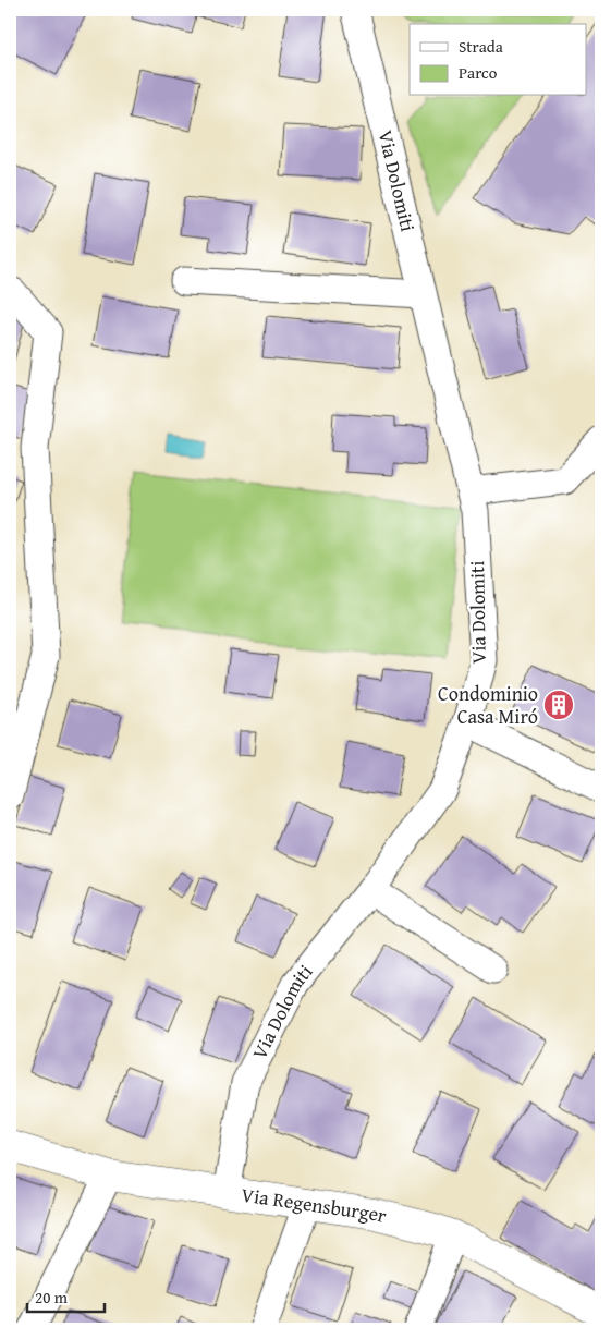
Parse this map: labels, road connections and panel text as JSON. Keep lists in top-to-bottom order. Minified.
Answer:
{"streets":{"main road":["Via Regensburger"],"street":["Via Dolomiti"]},"crossings":[["Via Dolomiti","Via Regensburger"]],"places":{"building":["Condominio Casa Miró"]},"legend":["Strada","Parco"],"scale_bar":"20 m"}
